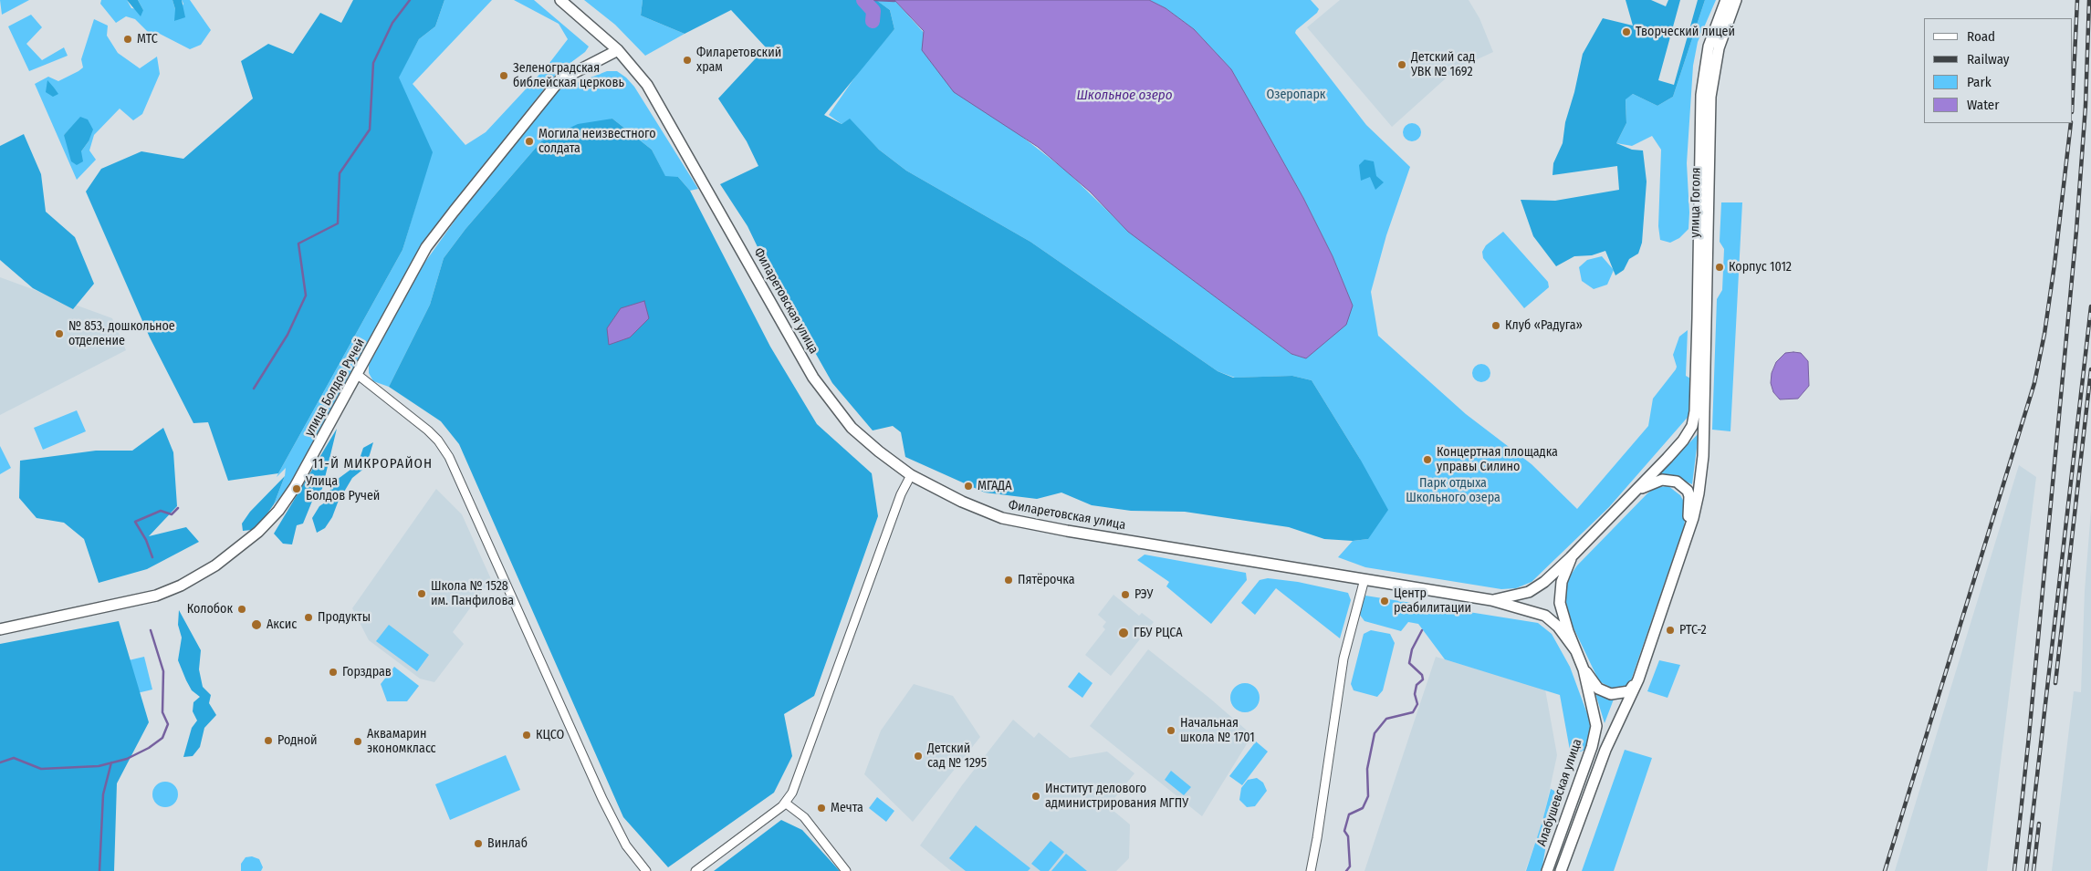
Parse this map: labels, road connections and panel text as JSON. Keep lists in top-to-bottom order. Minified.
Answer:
{"streets":{"street":["улица Гоголя","Филаретовская улица","улица Болдов Ручей","Алабушевская улица"]},"crossings":[["улица Гоголя","Алабушевская улица"],["Филаретовская улица","улица Болдов Ручей"],["Филаретовская улица","Алабушевская улица"]],"districts":["11-Й МИКРОРАЙОН"],"water":["Школьное озеро"],"parks":["Озеропарк","Парк отдыха Школьного озера"],"places":["Творческий лицей","МТС","Филаретовский храм","Детский сад УВК № 1692","Зеленоградская библейская церковь","Могила неизвестного солдата","Корпус 1012","Клуб «Радуга»","№ 853, дошкольное отделение","Концертная площадка управы Силино","МГАДА","Улица Болдов Ручей","Пятёрочка","Школа № 1528 им. Панфилова","РЭУ","Центр реабилитации","Колобок","Продукты","Аксис","РТС-2","ГБУ РЦСА","Горздрав","Начальная школа № 1701","КЦСО","Родной","Аквамарин экономкласс","Детский сад № 1295","Институт делового администрирования МГПУ","Мечта","Винлаб"],"legend":["Road","Railway","Park","Water"]}
